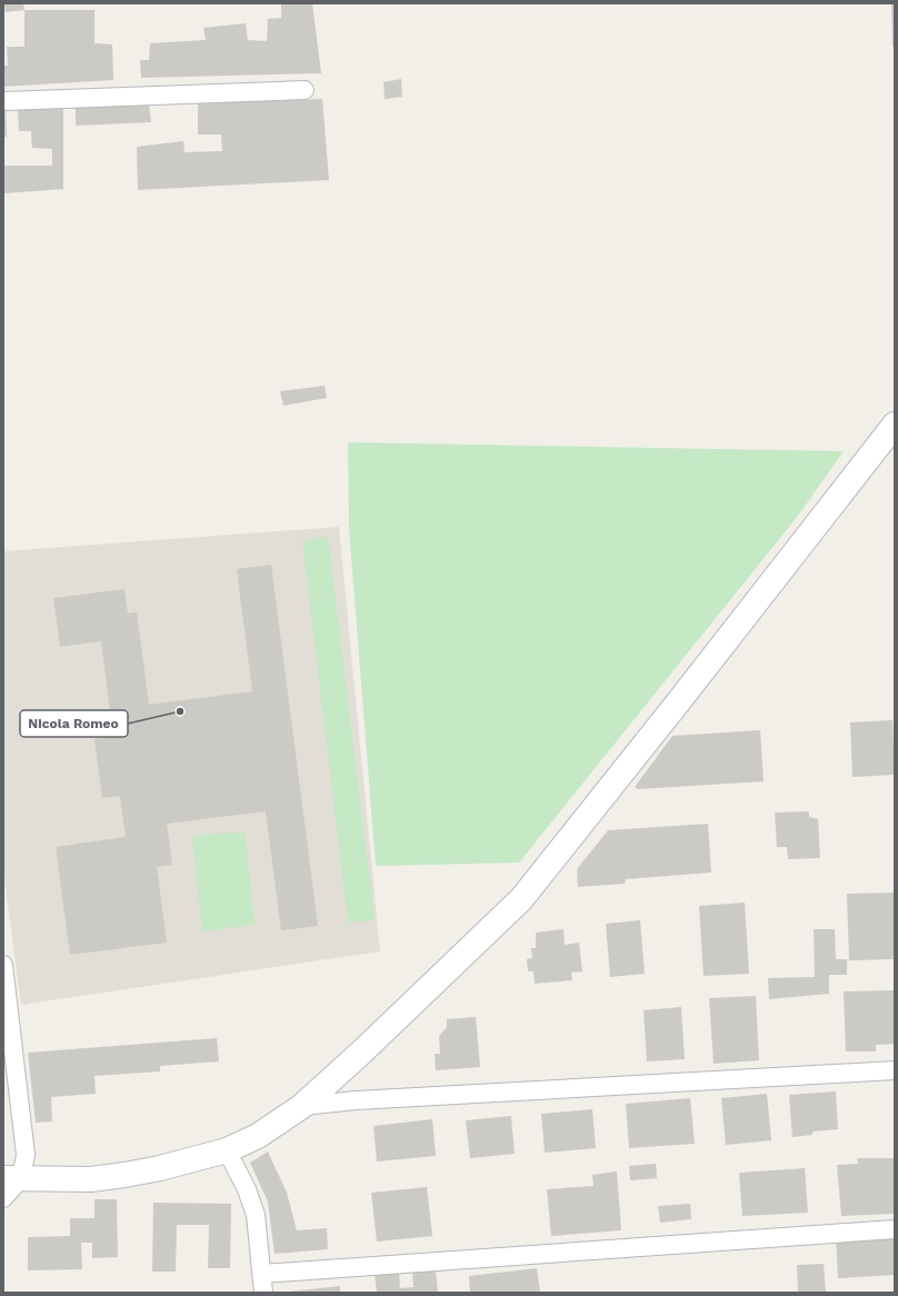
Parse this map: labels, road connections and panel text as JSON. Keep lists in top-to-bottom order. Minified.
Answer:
{"places":["Nicola Romeo"]}
